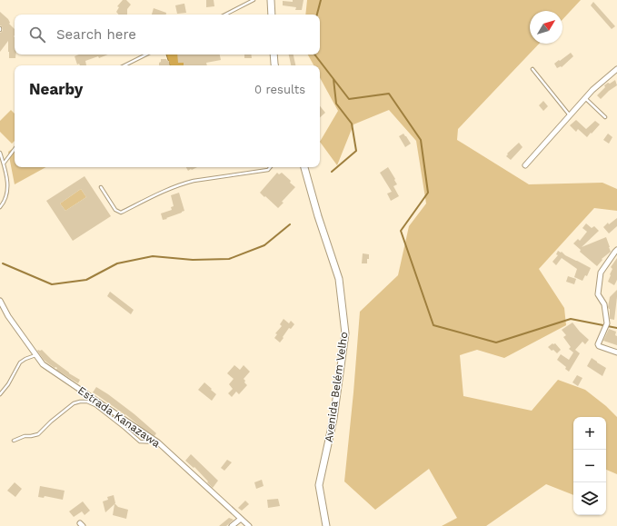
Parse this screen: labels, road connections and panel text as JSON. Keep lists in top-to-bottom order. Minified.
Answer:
{"streets":{"main road":["Avenida Belém Velho"],"street":["Estrada Kanazawa"]},"north":"top right","page":{"search":"Search here","heading":["Nearby","0 results"],"map_buttons":["+","−"]}}
